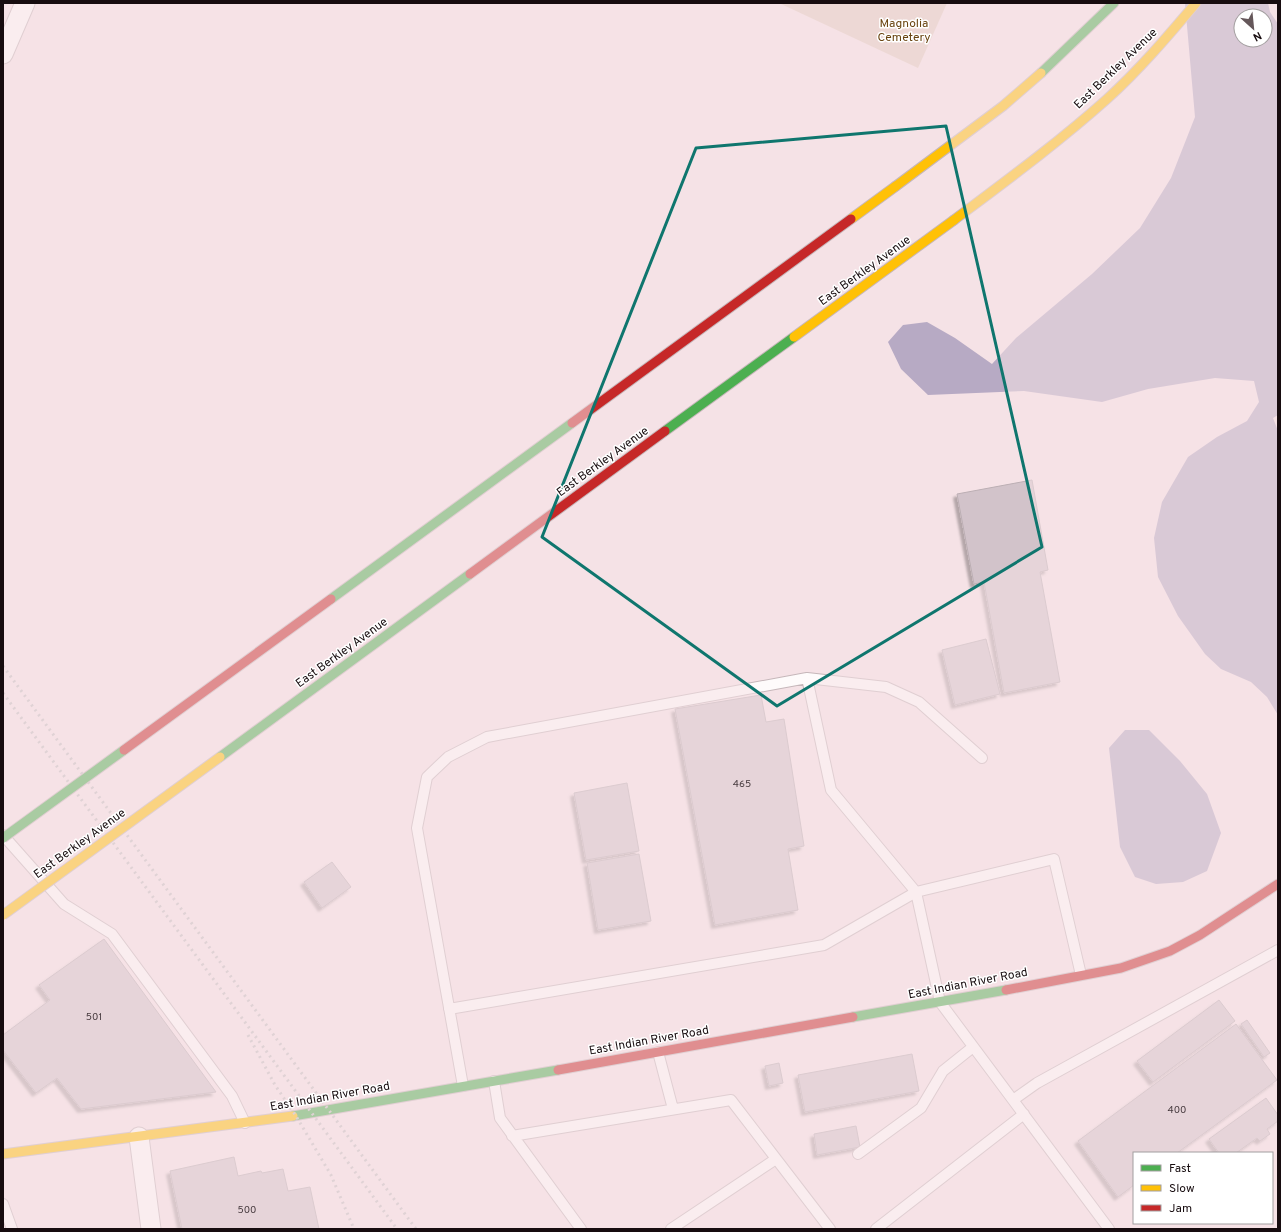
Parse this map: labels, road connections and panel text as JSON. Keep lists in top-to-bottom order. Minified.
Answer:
{"streets":{"main road":["East Berkley Avenue","East Indian River Road"]},"parks":["Magnolia Cemetery"],"house_numbers":["465","501","400","500"],"legend":["Fast","Slow","Jam"],"north":"bottom right"}
